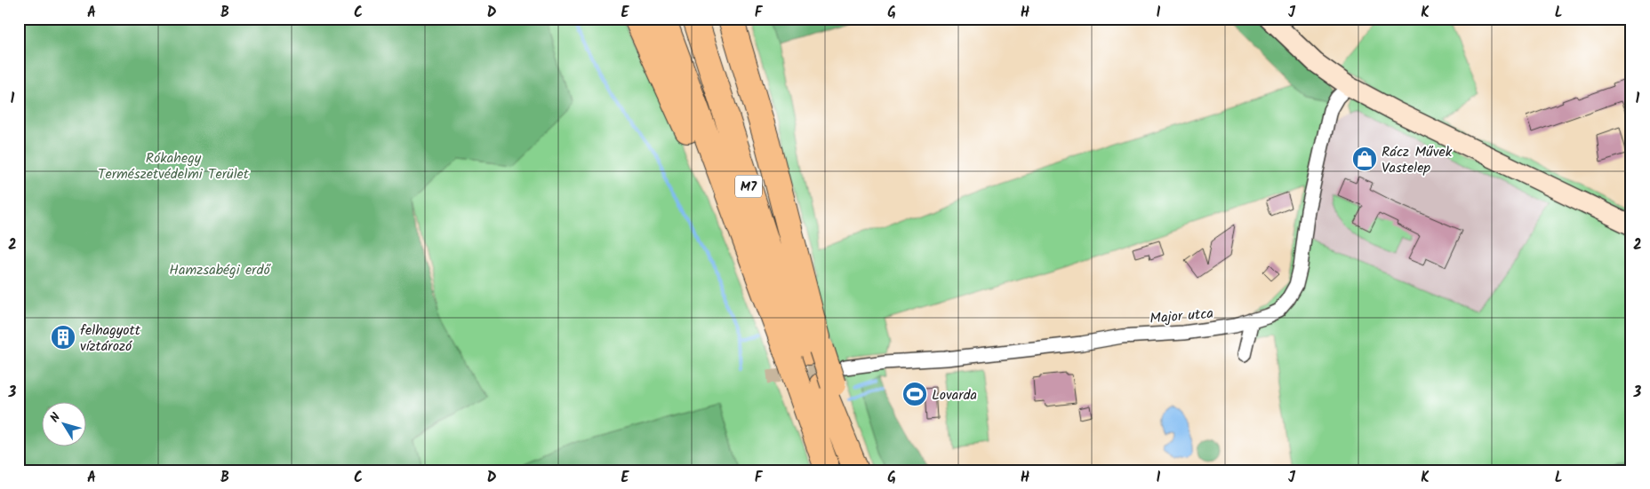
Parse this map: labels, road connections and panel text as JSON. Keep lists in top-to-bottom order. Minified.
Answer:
{"streets":{"highway":["M7"],"street":["Major utca"]},"crossings":[["M7","Major utca"]],"parks":["Rókahegy Természetvédelmi Terület","Hamzsabégi erdő"],"places":{"shop":["Rácz Művek Vastelep"],"building":["felhagyott víztározó"],"sports":["Lovarda"]},"north":"top left","grid":{"columns":["A","B","C","D","E","F","G","H","I","J","K","L"],"rows":["1","2","3"]}}
